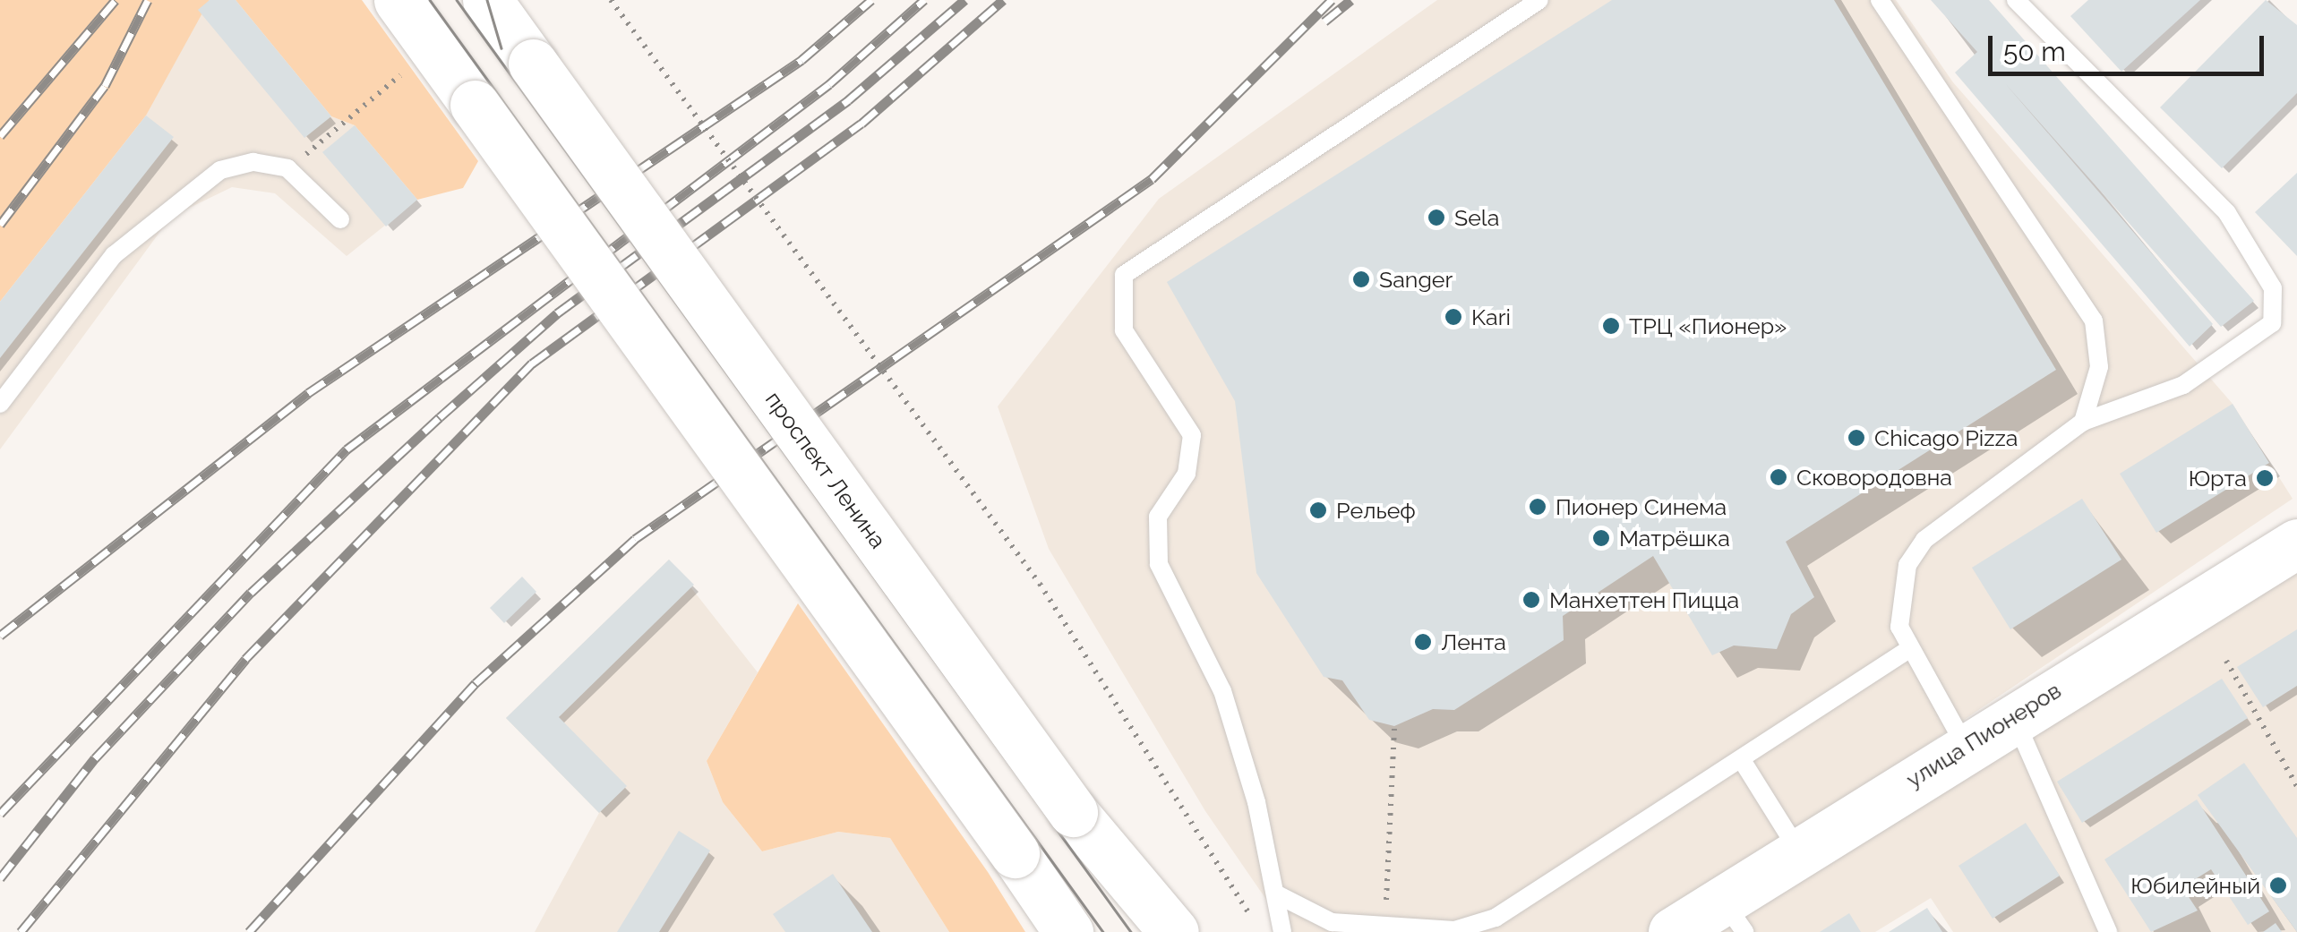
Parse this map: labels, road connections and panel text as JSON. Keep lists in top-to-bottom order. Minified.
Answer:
{"streets":{"main road":["проспект Ленина","улица Пионеров"]},"places":["Sela","Sanger","Kari","ТРЦ «Пионер»","Chicago Pizza","Сковородовна","Юрта","Пионер Синема","Рельеф","Матрёшка","Манхеттен Пицца","Лента","Юбилейный"],"scale_bar":"50 m"}
